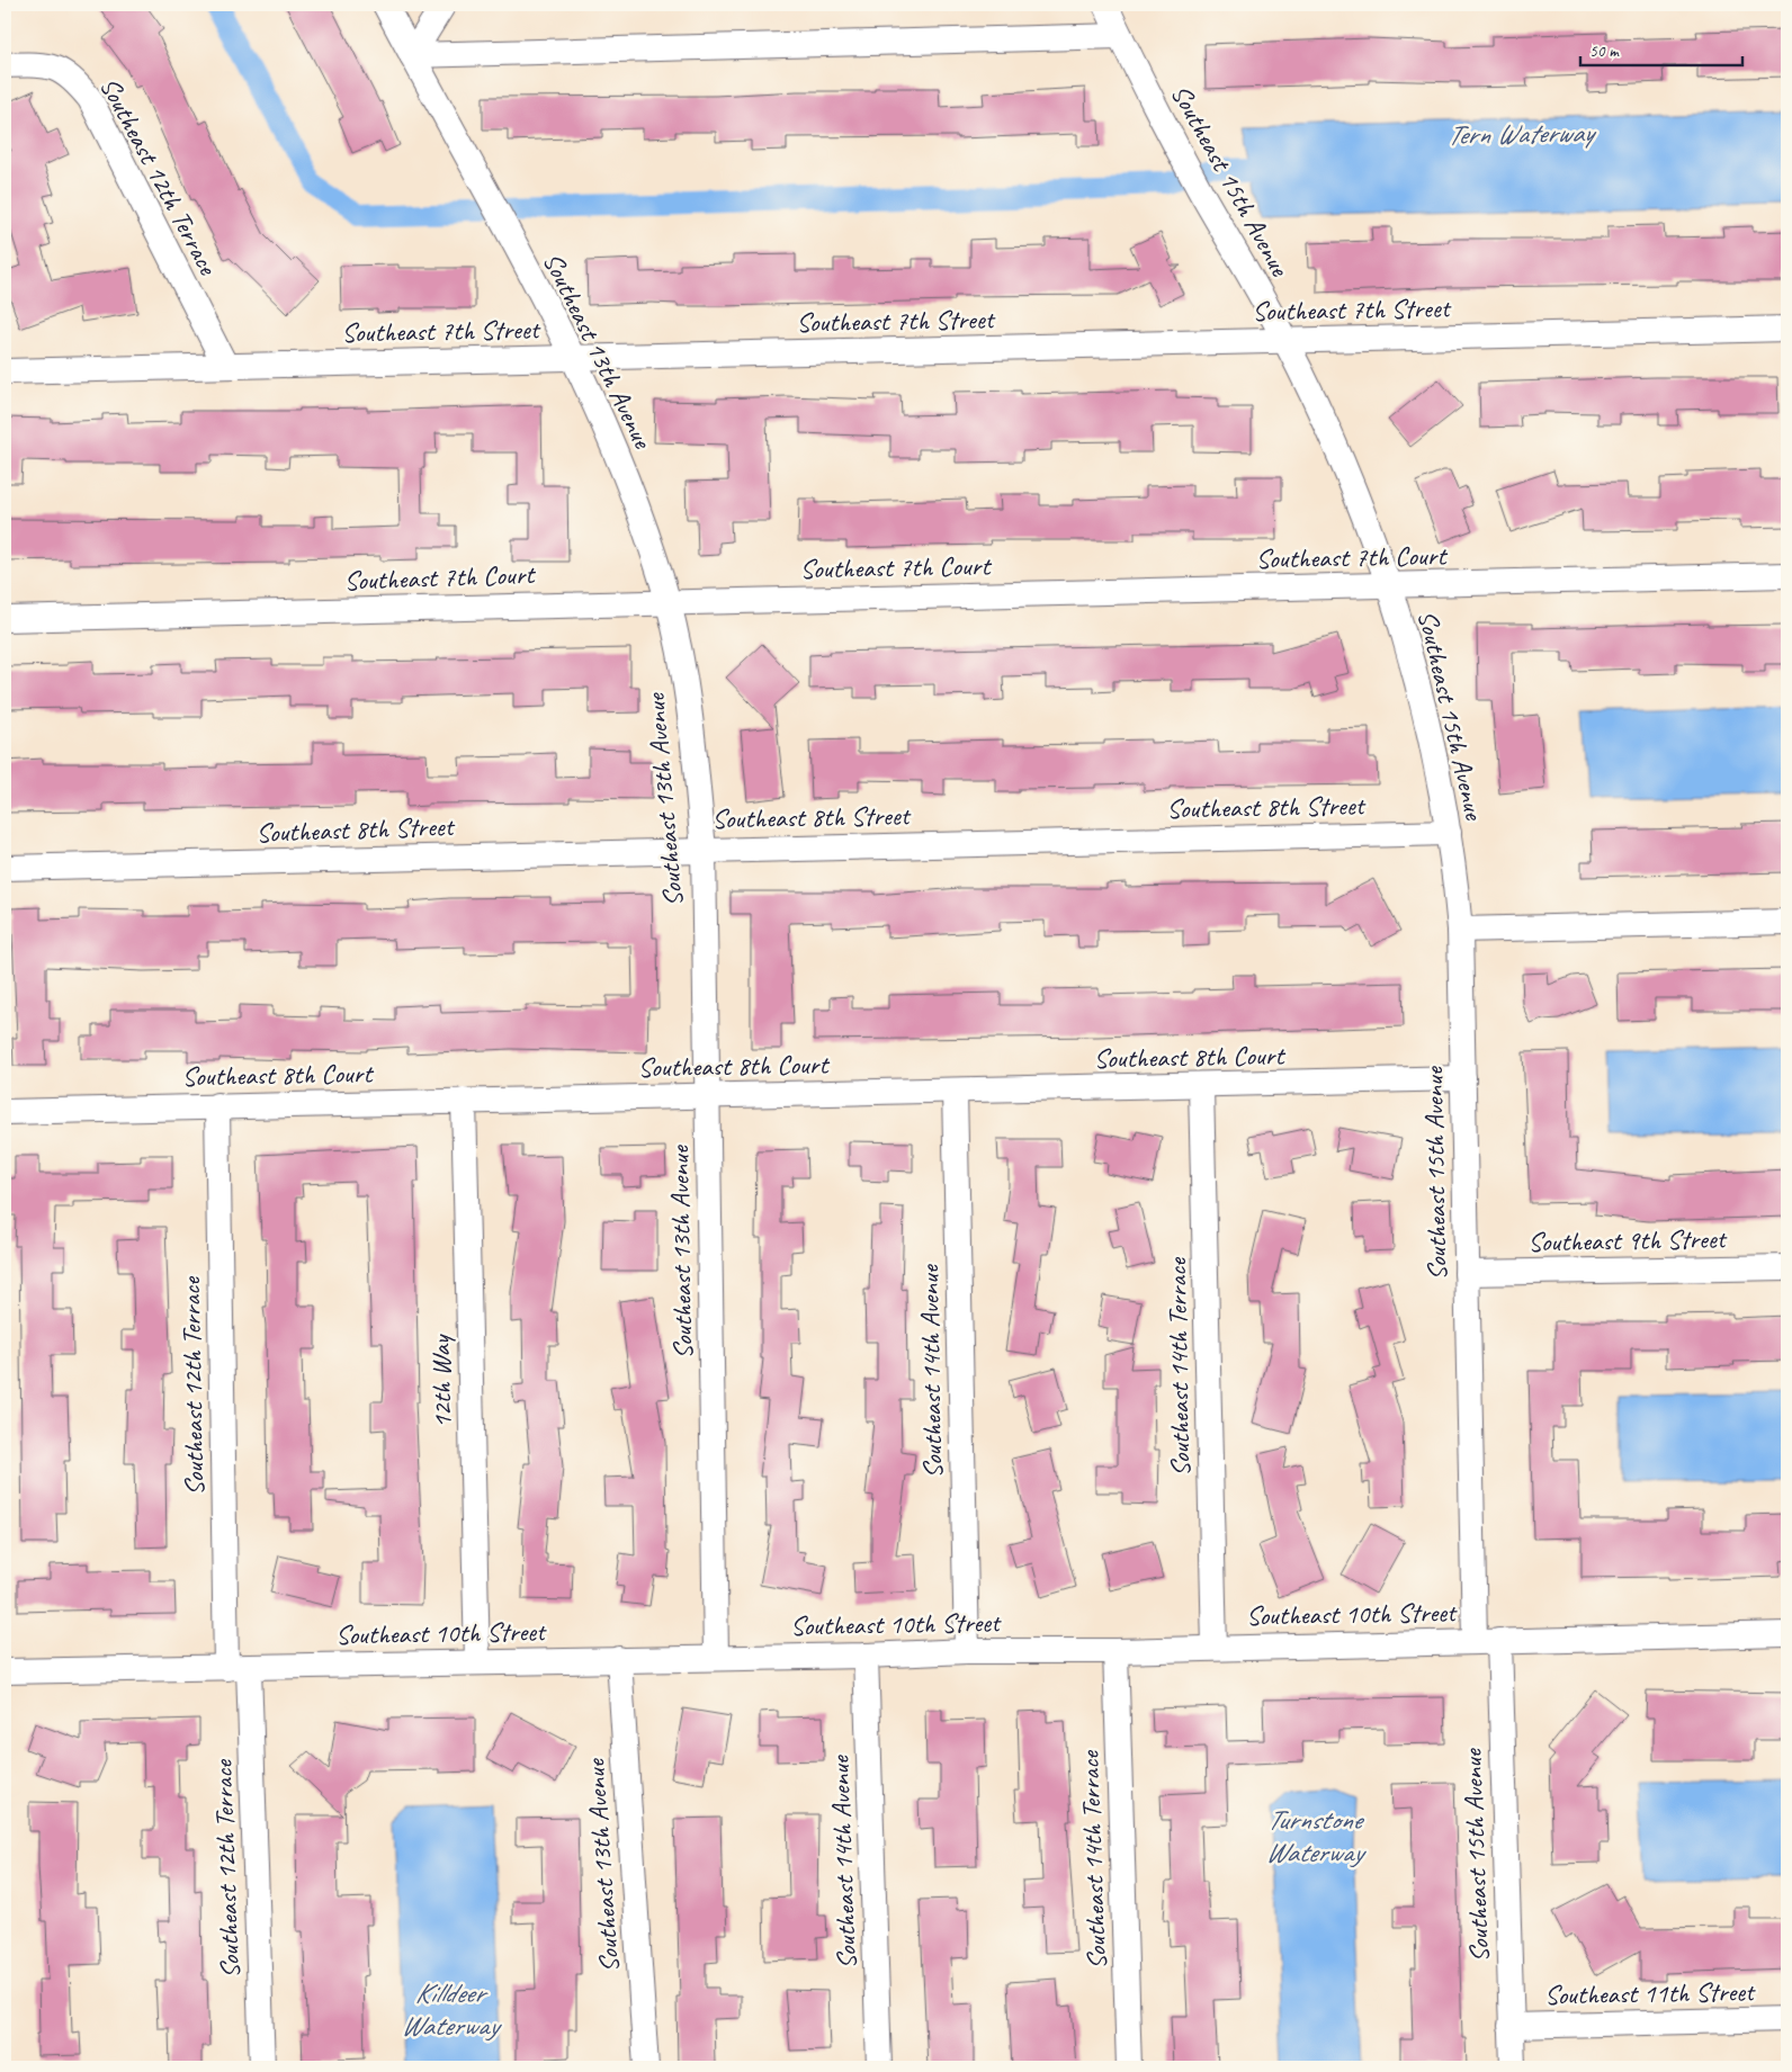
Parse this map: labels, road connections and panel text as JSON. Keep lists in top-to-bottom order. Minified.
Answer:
{"streets":{"street":["Southeast 12th Terrace","Southeast 15th Avenue","Southeast 7th Street","Southeast 13th Avenue","Southeast 7th Court","Southeast 8th Street","Southeast 8th Court","Southeast 9th Street","Southeast 14th Terrace","Southeast 14th Avenue","12th Way","Southeast 10th Street","Southeast 11th Street"]},"crossings":[["Southeast 12th Terrace","Southeast 7th Street"],["Southeast 12th Terrace","Southeast 8th Court"],["Southeast 12th Terrace","Southeast 10th Street"],["Southeast 15th Avenue","Southeast 7th Street"],["Southeast 15th Avenue","Southeast 7th Court"],["Southeast 15th Avenue","Southeast 8th Street"],["Southeast 15th Avenue","Southeast 8th Court"],["Southeast 15th Avenue","Southeast 9th Street"],["Southeast 15th Avenue","Southeast 10th Street"],["Southeast 15th Avenue","Southeast 11th Street"],["Southeast 7th Street","Southeast 13th Avenue"],["Southeast 13th Avenue","Southeast 7th Court"],["Southeast 13th Avenue","Southeast 8th Street"],["Southeast 13th Avenue","Southeast 8th Court"],["Southeast 13th Avenue","Southeast 10th Street"],["Southeast 8th Court","Southeast 14th Terrace"],["Southeast 8th Court","Southeast 14th Avenue"],["Southeast 8th Court","12th Way"],["Southeast 14th Terrace","Southeast 10th Street"],["Southeast 14th Avenue","Southeast 10th Street"],["12th Way","Southeast 10th Street"]],"water":["Tern Waterway","Turnstone Waterway","Killdeer Waterway"],"scale_bar":"50 m"}
